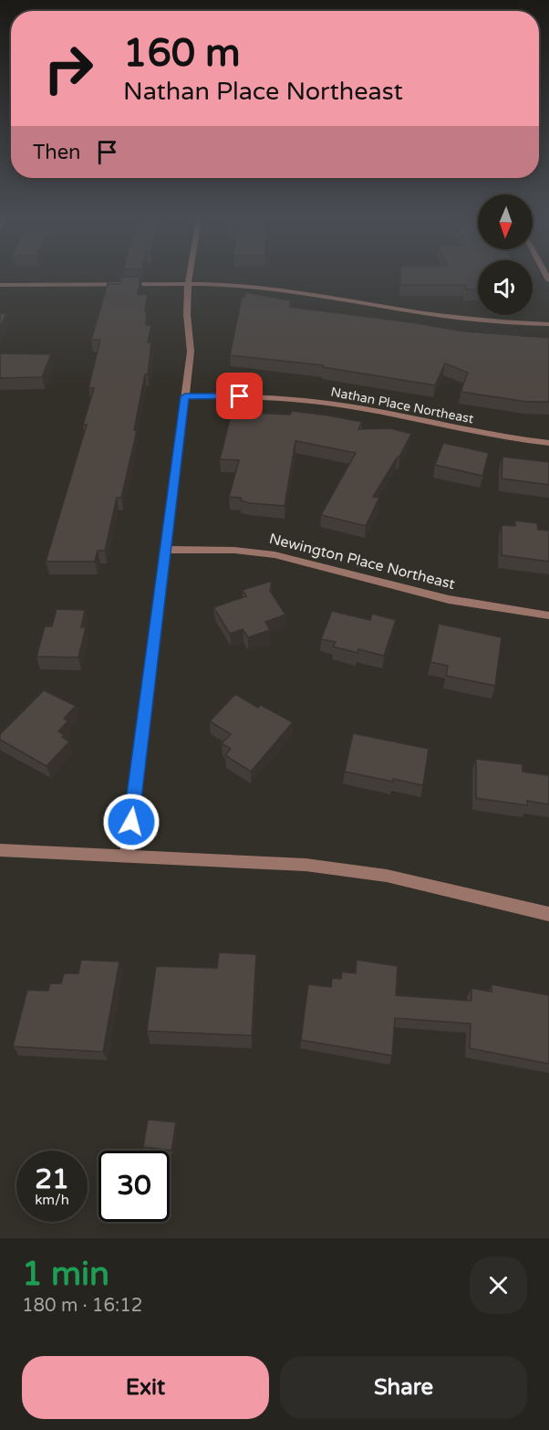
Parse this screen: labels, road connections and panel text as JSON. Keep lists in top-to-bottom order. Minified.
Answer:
{"streets":{"street":["Nathan Place Northeast","Newington Place Northeast"]},"north":"bottom","page":{"turn":["160 m","Nathan Place Northeast"],"then":"Then","speed":"21 km/h","limit":"30","heading":["1 min","180 m · 16:12"],"buttons":["Exit","Share"]}}
